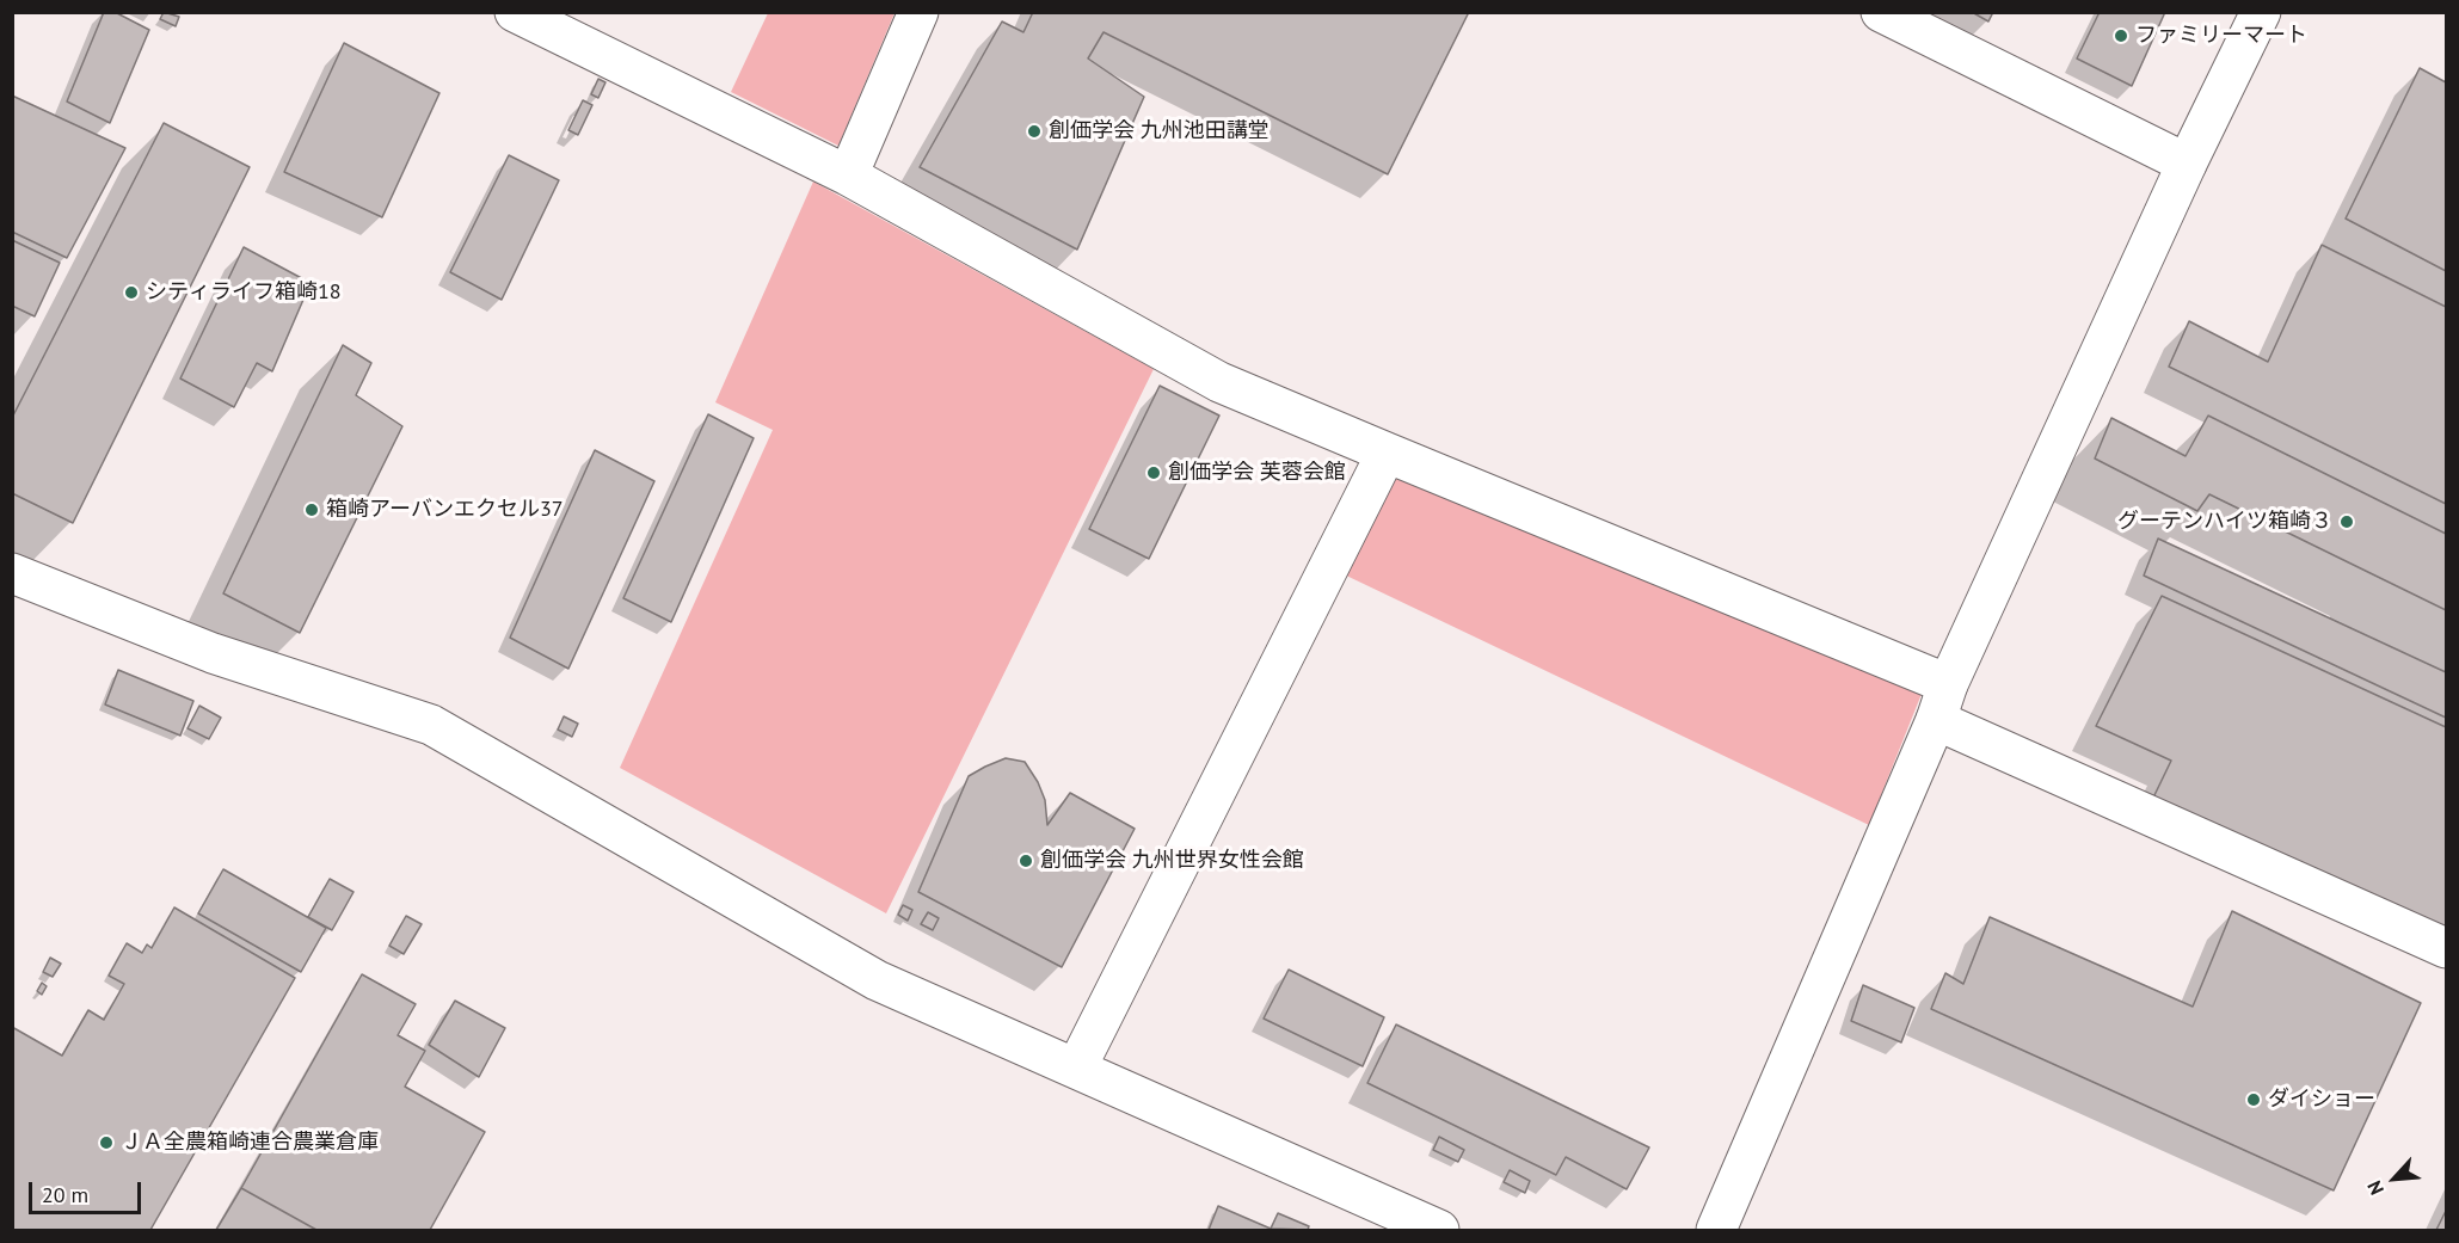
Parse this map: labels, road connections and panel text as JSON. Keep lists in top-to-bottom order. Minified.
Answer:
{"places":["ファミリーマート","創価学会 九州池田講堂","シティライフ箱崎18","創価学会 芙蓉会館","箱崎アーバンエクセル37","グーテンハイツ箱崎３","創価学会 九州世界女性会館","ダイショー","ＪＡ全農箱崎連合農業倉庫"],"scale_bar":"20 m","north":"bottom left"}
